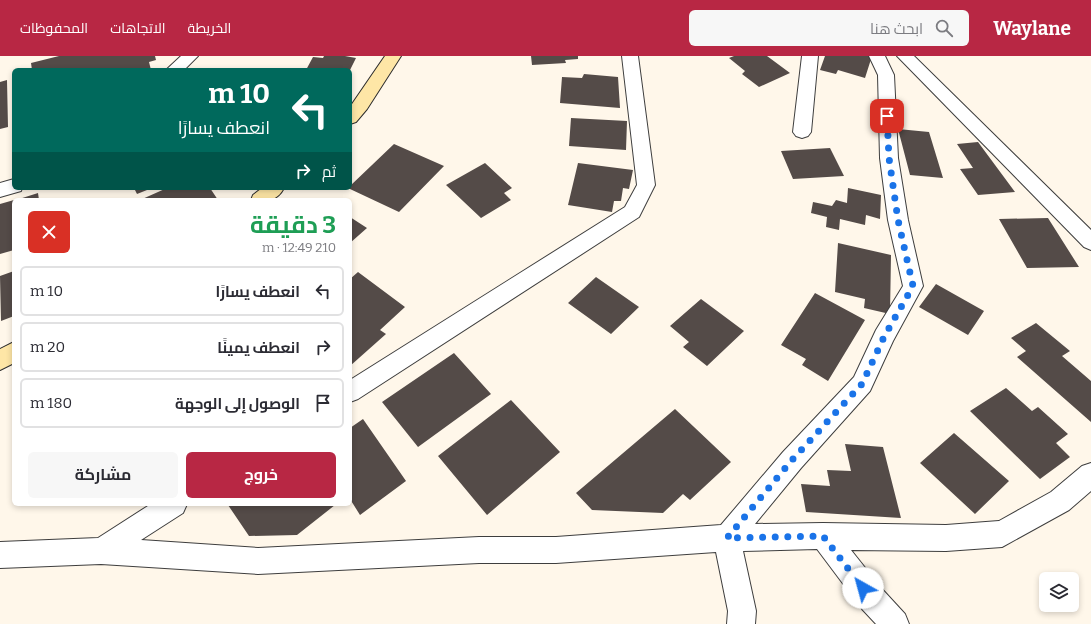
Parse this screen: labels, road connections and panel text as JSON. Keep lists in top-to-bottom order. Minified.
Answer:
{"page":{"header":"Waylane","search":"ابحث هنا","nav":["الخريطة","الاتجاهات","المحفوظات"],"turn":["10 m","انعطف يسارًا"],"then":"ثم","heading":["3 دقيقة","210 m · 12:49"],"list":[{"name":"انعطف يسارًا","value":"10 m"},{"name":"انعطف يمينًا","value":"20 m"},{"name":"الوصول إلى الوجهة","value":"180 m"}],"buttons":["خروج","مشاركة"]}}
